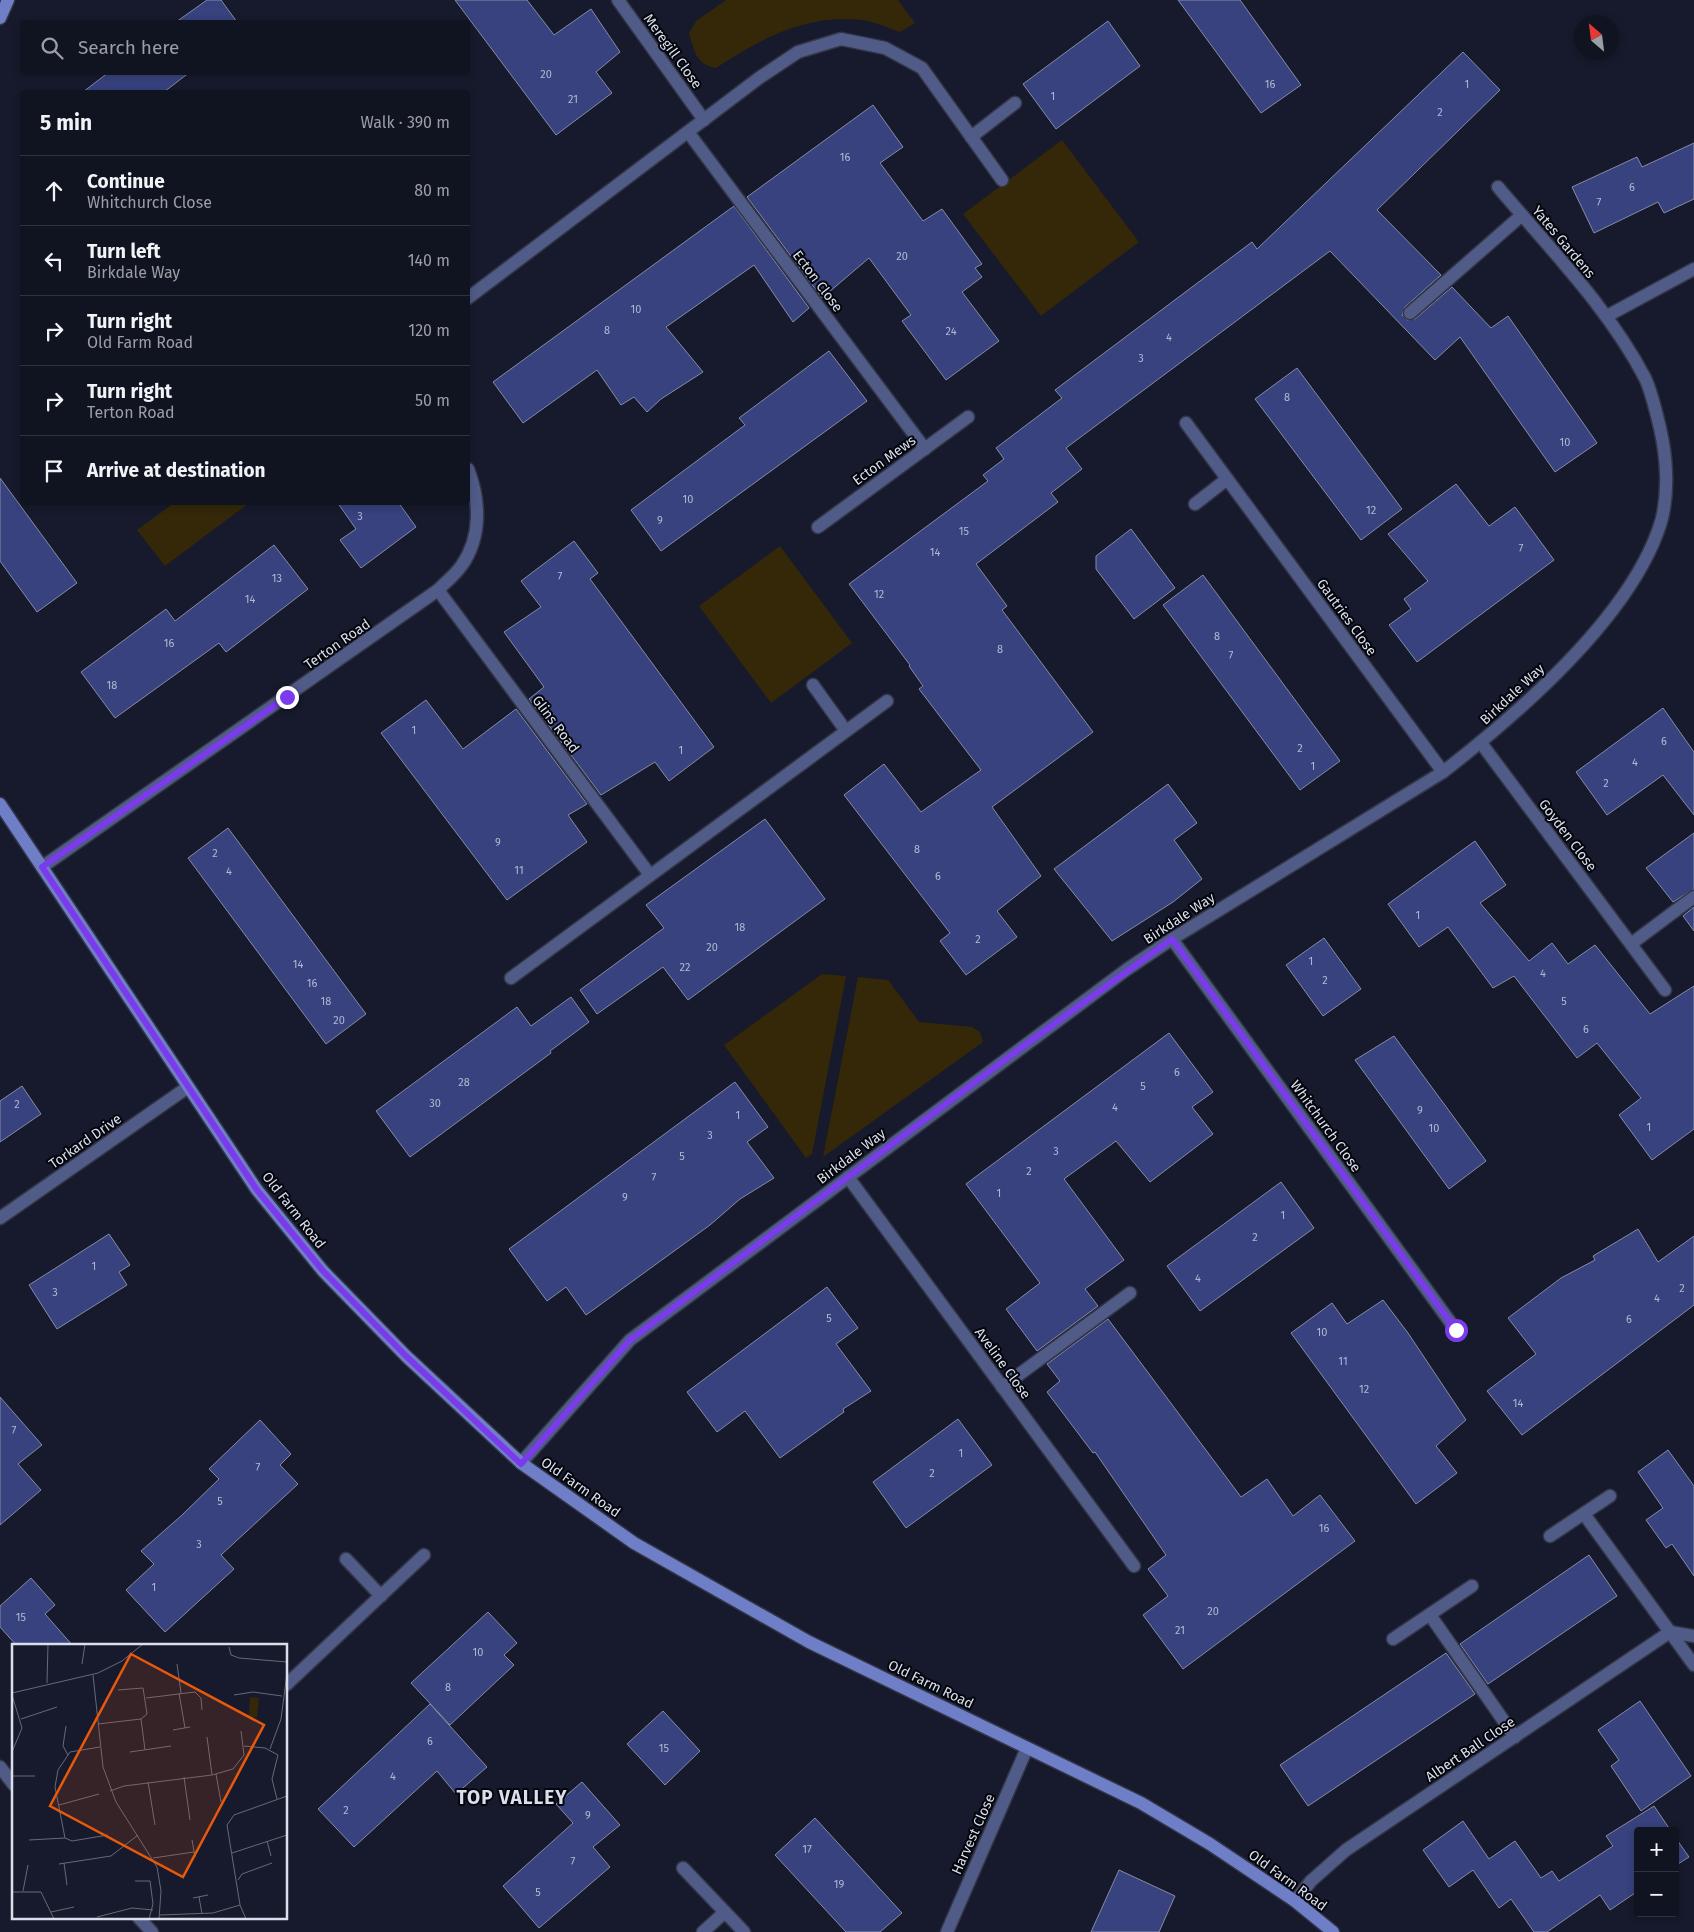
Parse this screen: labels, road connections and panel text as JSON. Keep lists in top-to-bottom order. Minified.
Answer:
{"streets":{"street":["Meregill Close","Yates Gardens","Ecton Close","Ecton Mews","Gautries Close","Terton Road","Birkdale Way","Glins Road","Goyden Close","Whitchurch Close","Torkard Drive","Old Farm Road","Aveline Close","Albert Ball Close","Harvest Close"]},"crossings":[["Yates Gardens","Birkdale Way"],["Ecton Close","Ecton Mews"],["Gautries Close","Birkdale Way"],["Terton Road","Glins Road"],["Terton Road","Old Farm Road"],["Birkdale Way","Goyden Close"],["Birkdale Way","Whitchurch Close"],["Birkdale Way","Old Farm Road"],["Birkdale Way","Aveline Close"],["Torkard Drive","Old Farm Road"],["Old Farm Road","Albert Ball Close"],["Old Farm Road","Harvest Close"]],"districts":["TOP VALLEY"],"house_numbers":["20","16","1","1","21","2","16","6","7","20","10","8","24","4","3","8","10","10","12","3","9","15","7","14","7","13","12","14","8","16","8","7","18","1","6","2","1","4","1","2","9","8","2","11","4","6","1","18","2","20","1","14","22","4","2","16","18","5","20","6","6","28","5","30","2","4","9","1","1","10","3","3","5","2","7","1","9","1","2","1","4","2","3","4","5","6","10","11","12","14","7","1","7","2","5","16","3","1","20","15","21","10","8","6","15","4","2","9","17","7","19","5"],"north":"top left","page":{"search":"Search here","heading":["5 min","Walk · 390 m"],"list":[["Continue","Whitchurch Close","80 m"],["Turn left","Birkdale Way","140 m"],["Turn right","Old Farm Road","120 m"],["Turn right","Terton Road","50 m"],"Arrive at destination"],"map_buttons":["+","−"]}}
